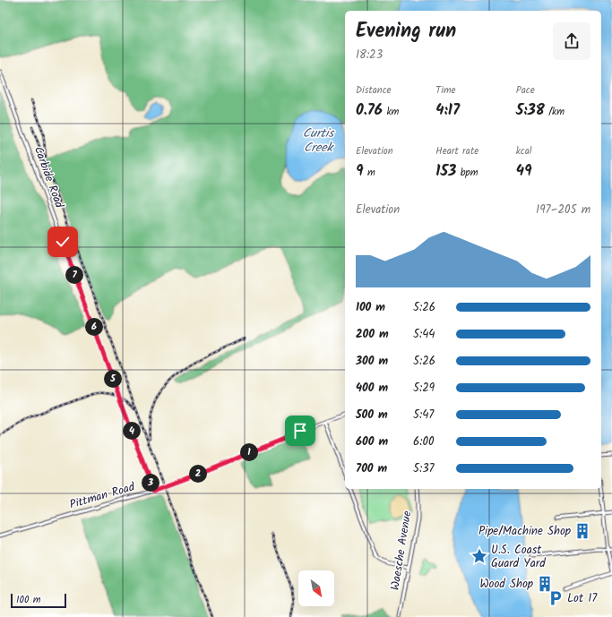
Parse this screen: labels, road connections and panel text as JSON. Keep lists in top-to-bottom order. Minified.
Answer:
{"streets":{"street":["Carbide Road","Pittman Road","Waesche Avenue"]},"crossings":[["Carbide Road","Pittman Road"]],"water":["Curtis Creek"],"places":{"building":["Pipe/Machine Shop","Wood Shop"],"place":["U.S. Coast Guard Yard"],"parking":["Lot 17"]},"scale_bar":"100 m","north":"bottom right","page":{"heading":["Evening run","18:23"],"stats":[["Distance","0.76 km"],["Time","4:17"],["Pace","5:38 /km"],["Elevation","9 m"],["Heart rate","153 bpm"],["kcal","49"]],"chart":["Elevation","197–205 m"],"pins":["7","6","5","4","1","2","3"],"list":[{"name":"100 m","note":"5:26"},{"name":"200 m","note":"5:44"},{"name":"300 m","note":"5:26"},{"name":"400 m","note":"5:29"},{"name":"500 m","note":"5:47"},{"name":"600 m","note":"6:00"},{"name":"700 m","note":"5:37"}],"scale":"100 m"}}
